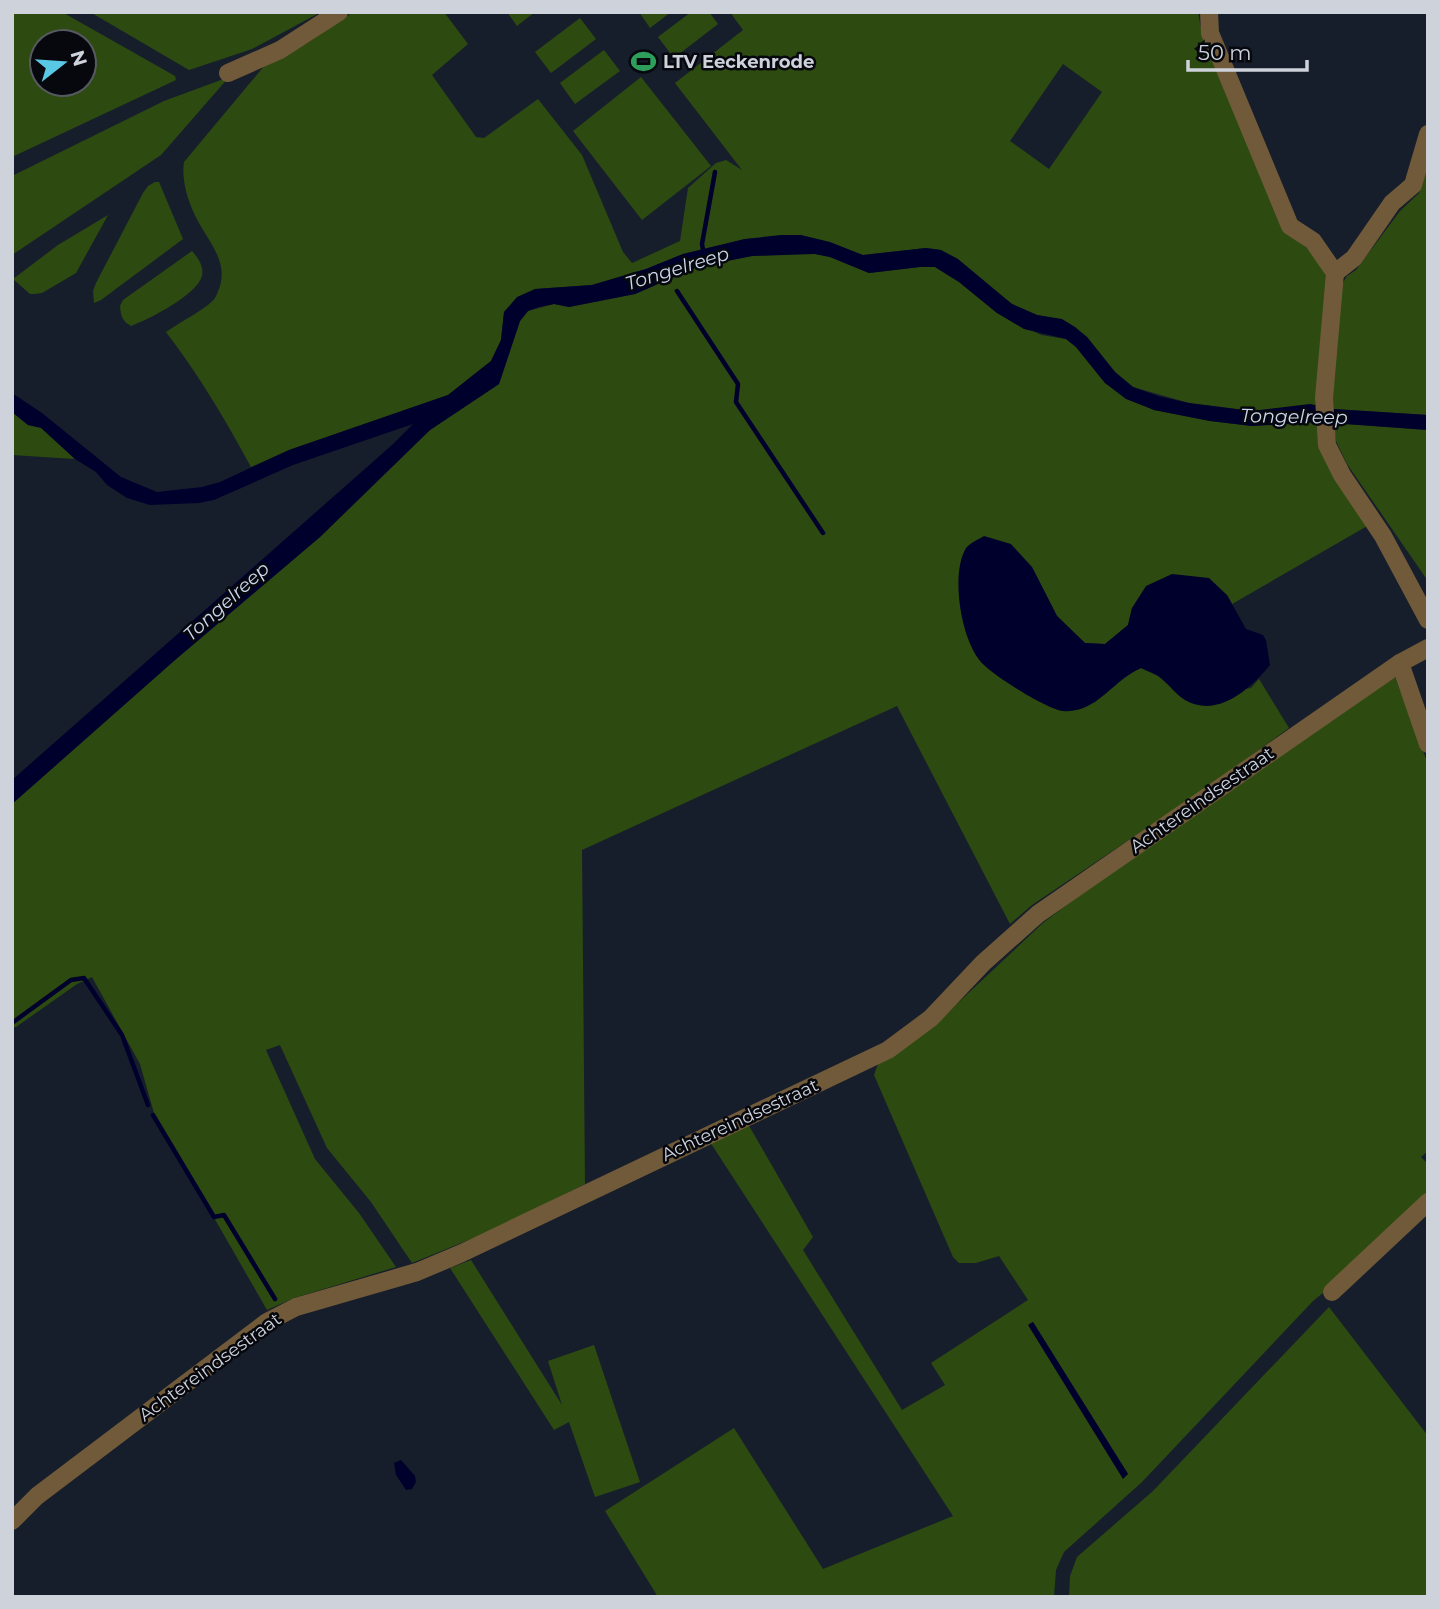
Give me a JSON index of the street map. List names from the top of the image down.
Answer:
{
  "streets": {
    "street": ["Achtereindsestraat"]
  },
  "water": ["Tongelreep"],
  "places": {
    "sports": ["LTV Eeckenrode"]
  },
  "scale_bar": "50 m",
  "north": "right"
}
